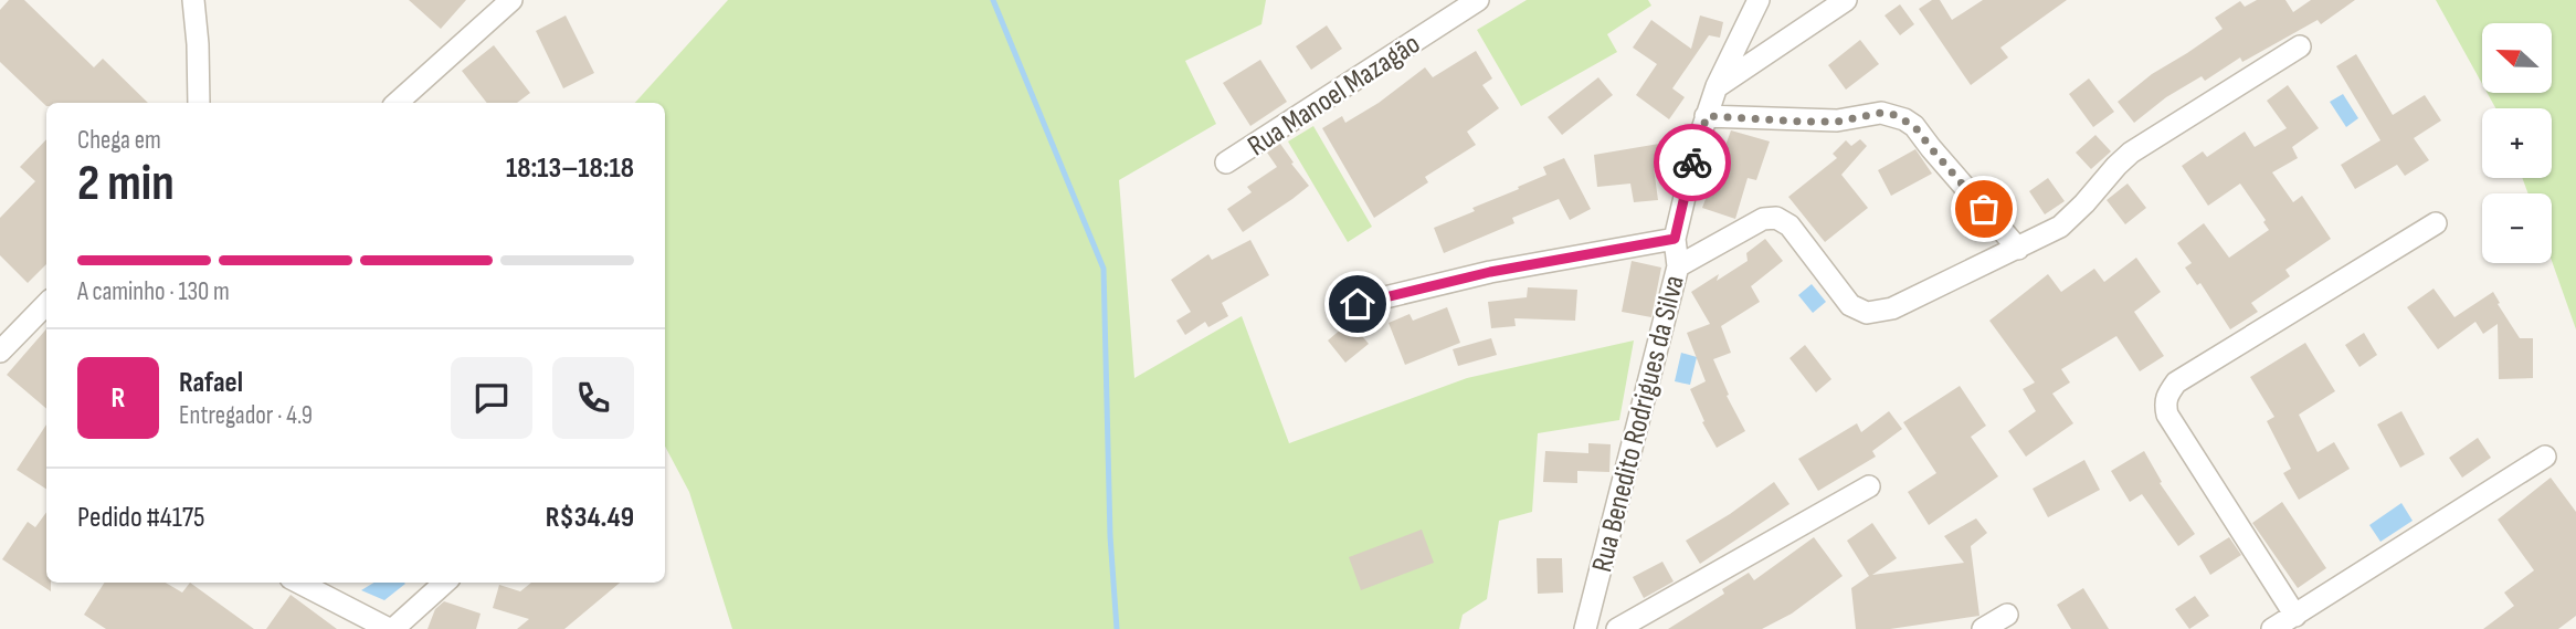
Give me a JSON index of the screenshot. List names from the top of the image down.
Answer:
{
  "streets": {
    "street": ["Rua Manoel Mazagão", "Rua Benedito Rodrigues da Silva"]
  },
  "north": "left",
  "page": {
    "map_buttons": ["+", "−"],
    "heading": ["2 min", "Chega em", "18:13–18:18"],
    "panel": [
      "Rafael",
      "Entregador · 4.9",
      "Pedido #4175",
      "R$34.49"
    ],
    "bar": "A caminho · 130 m",
    "round": "R"
  }
}
